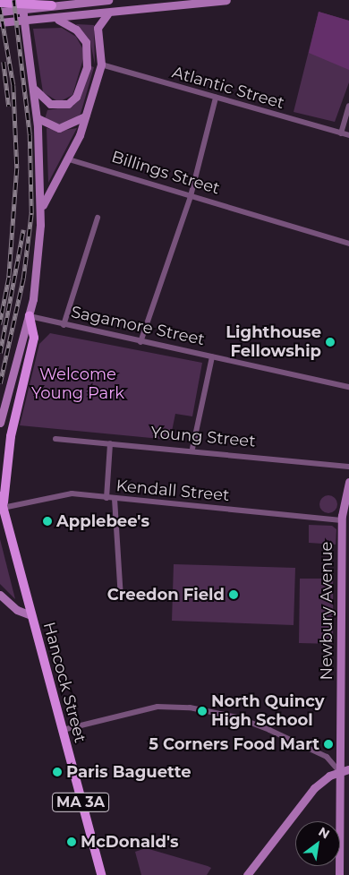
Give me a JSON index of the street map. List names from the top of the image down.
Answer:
{
  "streets": {
    "main road": ["Hancock Street", "MA 3A"],
    "street": [
      "Atlantic Street",
      "Billings Street",
      "Sagamore Street",
      "Young Street",
      "Kendall Street",
      "Newbury Avenue"
    ]
  },
  "crossings": [
    ["Kendall Street", "Newbury Avenue"],
    ["Kendall Street", "Hancock Street"]
  ],
  "parks": ["Welcome Young Park"],
  "places": [
    "Lighthouse Fellowship",
    "Applebee's",
    "Creedon Field",
    "North Quincy High School",
    "5 Corners Food Mart",
    "Paris Baguette",
    "McDonald's"
  ],
  "north": "top right"
}
